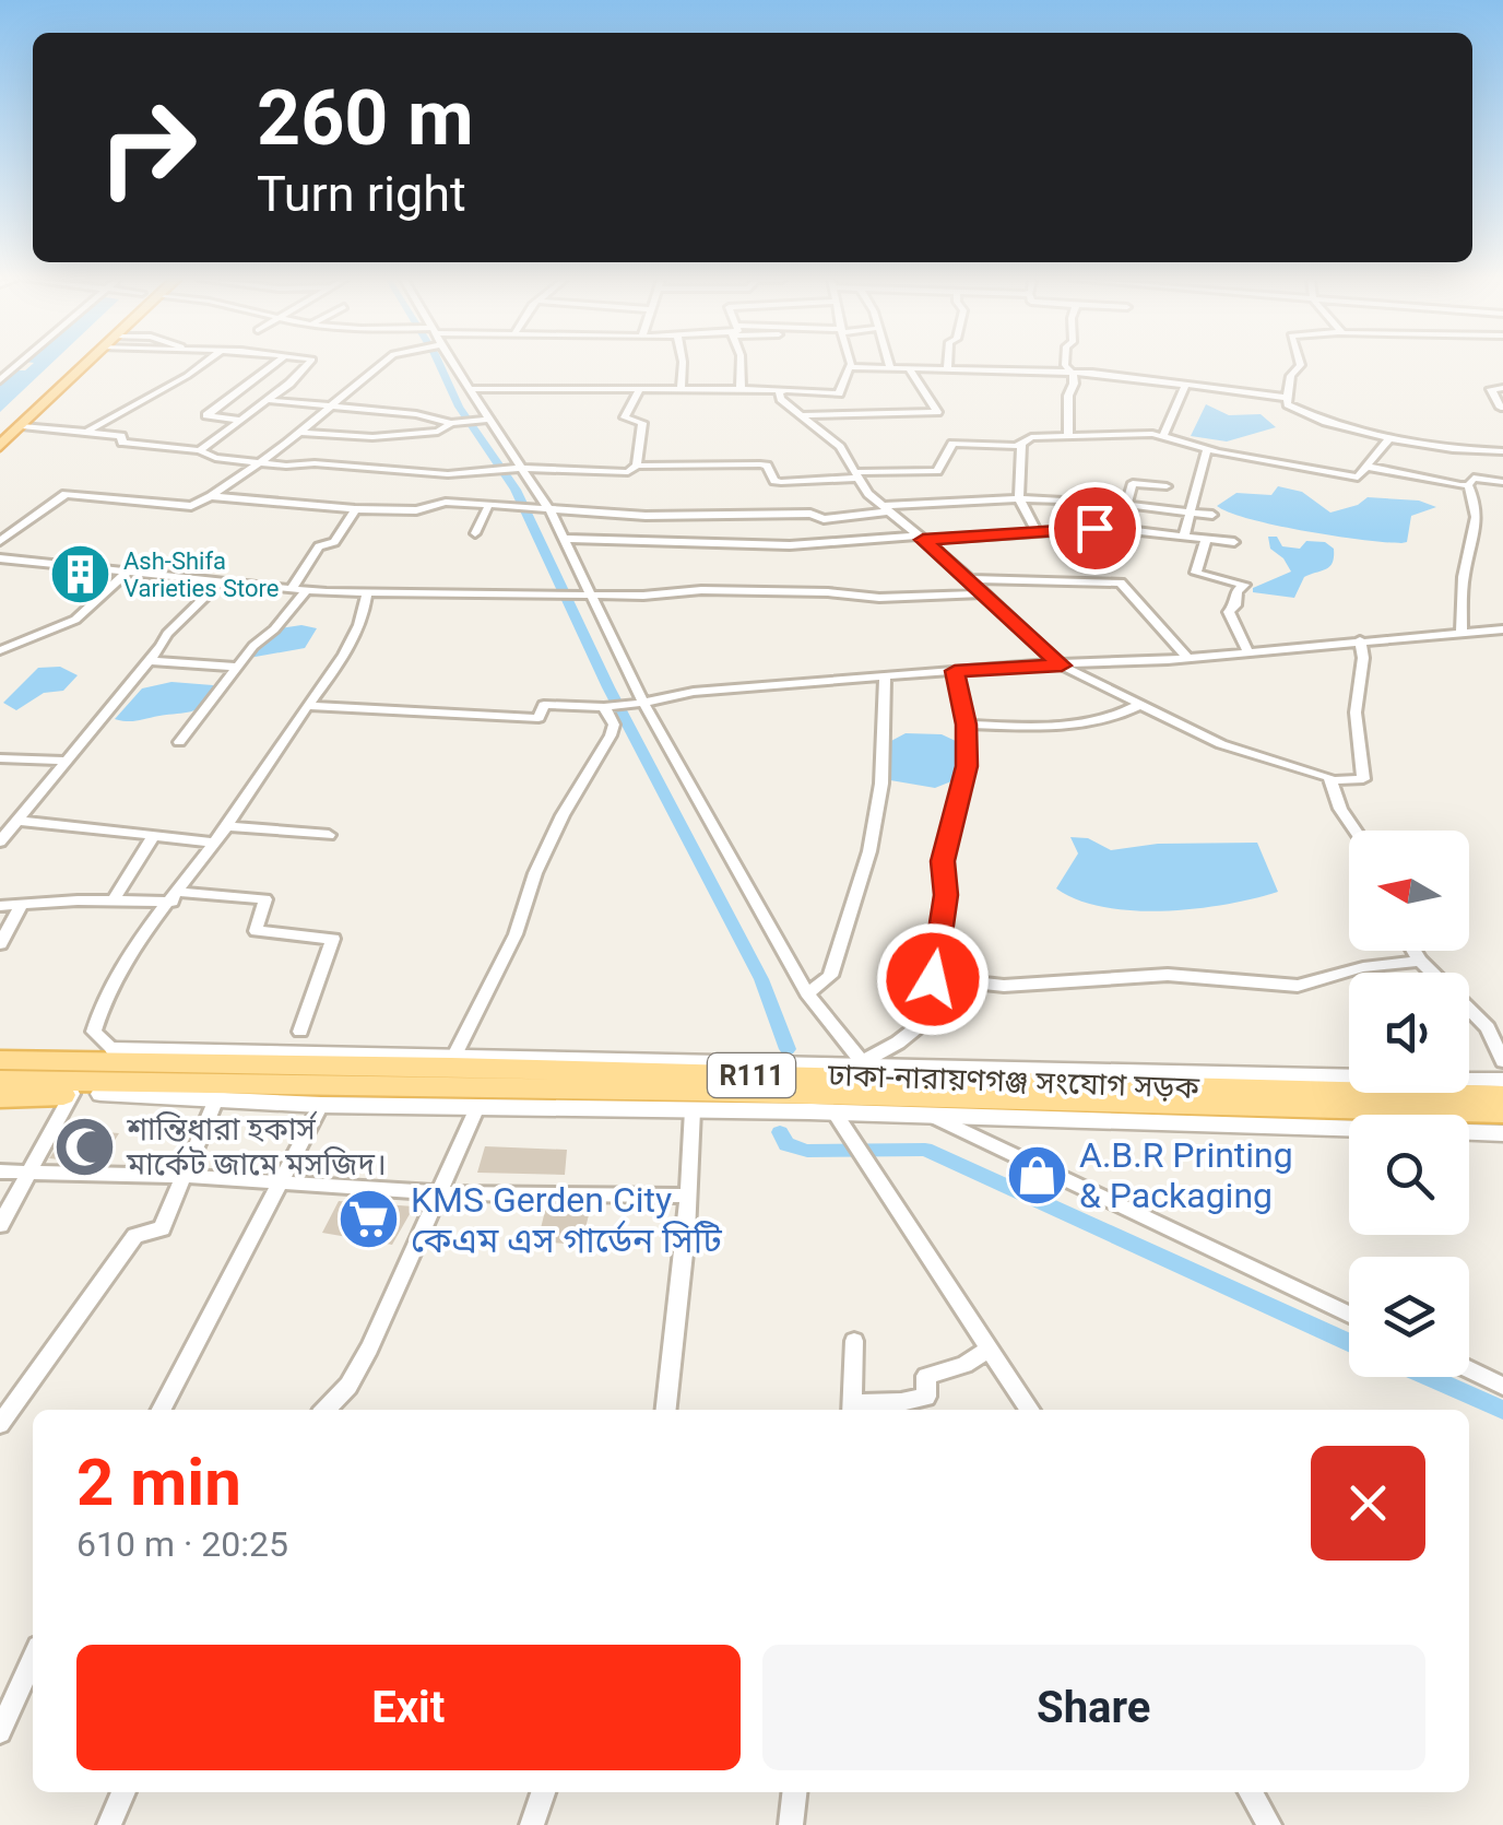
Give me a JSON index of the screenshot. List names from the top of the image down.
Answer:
{
  "streets": {
    "main road": ["R111", "ঢাকা-নারায়ণগঞ্জ সংযোগ সড়ক"]
  },
  "crossings": [
    ["R111", "ঢাকা-নারায়ণগঞ্জ সংযোগ সড়ক"]
  ],
  "places": {
    "building": ["Ash-Shifa Varieties Store"],
    "mosque": ["শান্তিধারা হকার্স মার্কেট জামে মসজিদ।"],
    "shop": ["A.B.R Printing & Packaging"],
    "supermarket": ["KMS Gerden City কেএম এস গার্ডেন সিটি"]
  },
  "north": "left",
  "page": {
    "turn": ["260 m", "Turn right"],
    "heading": ["2 min", "610 m · 20:25"],
    "buttons": ["Exit", "Share"]
  }
}
